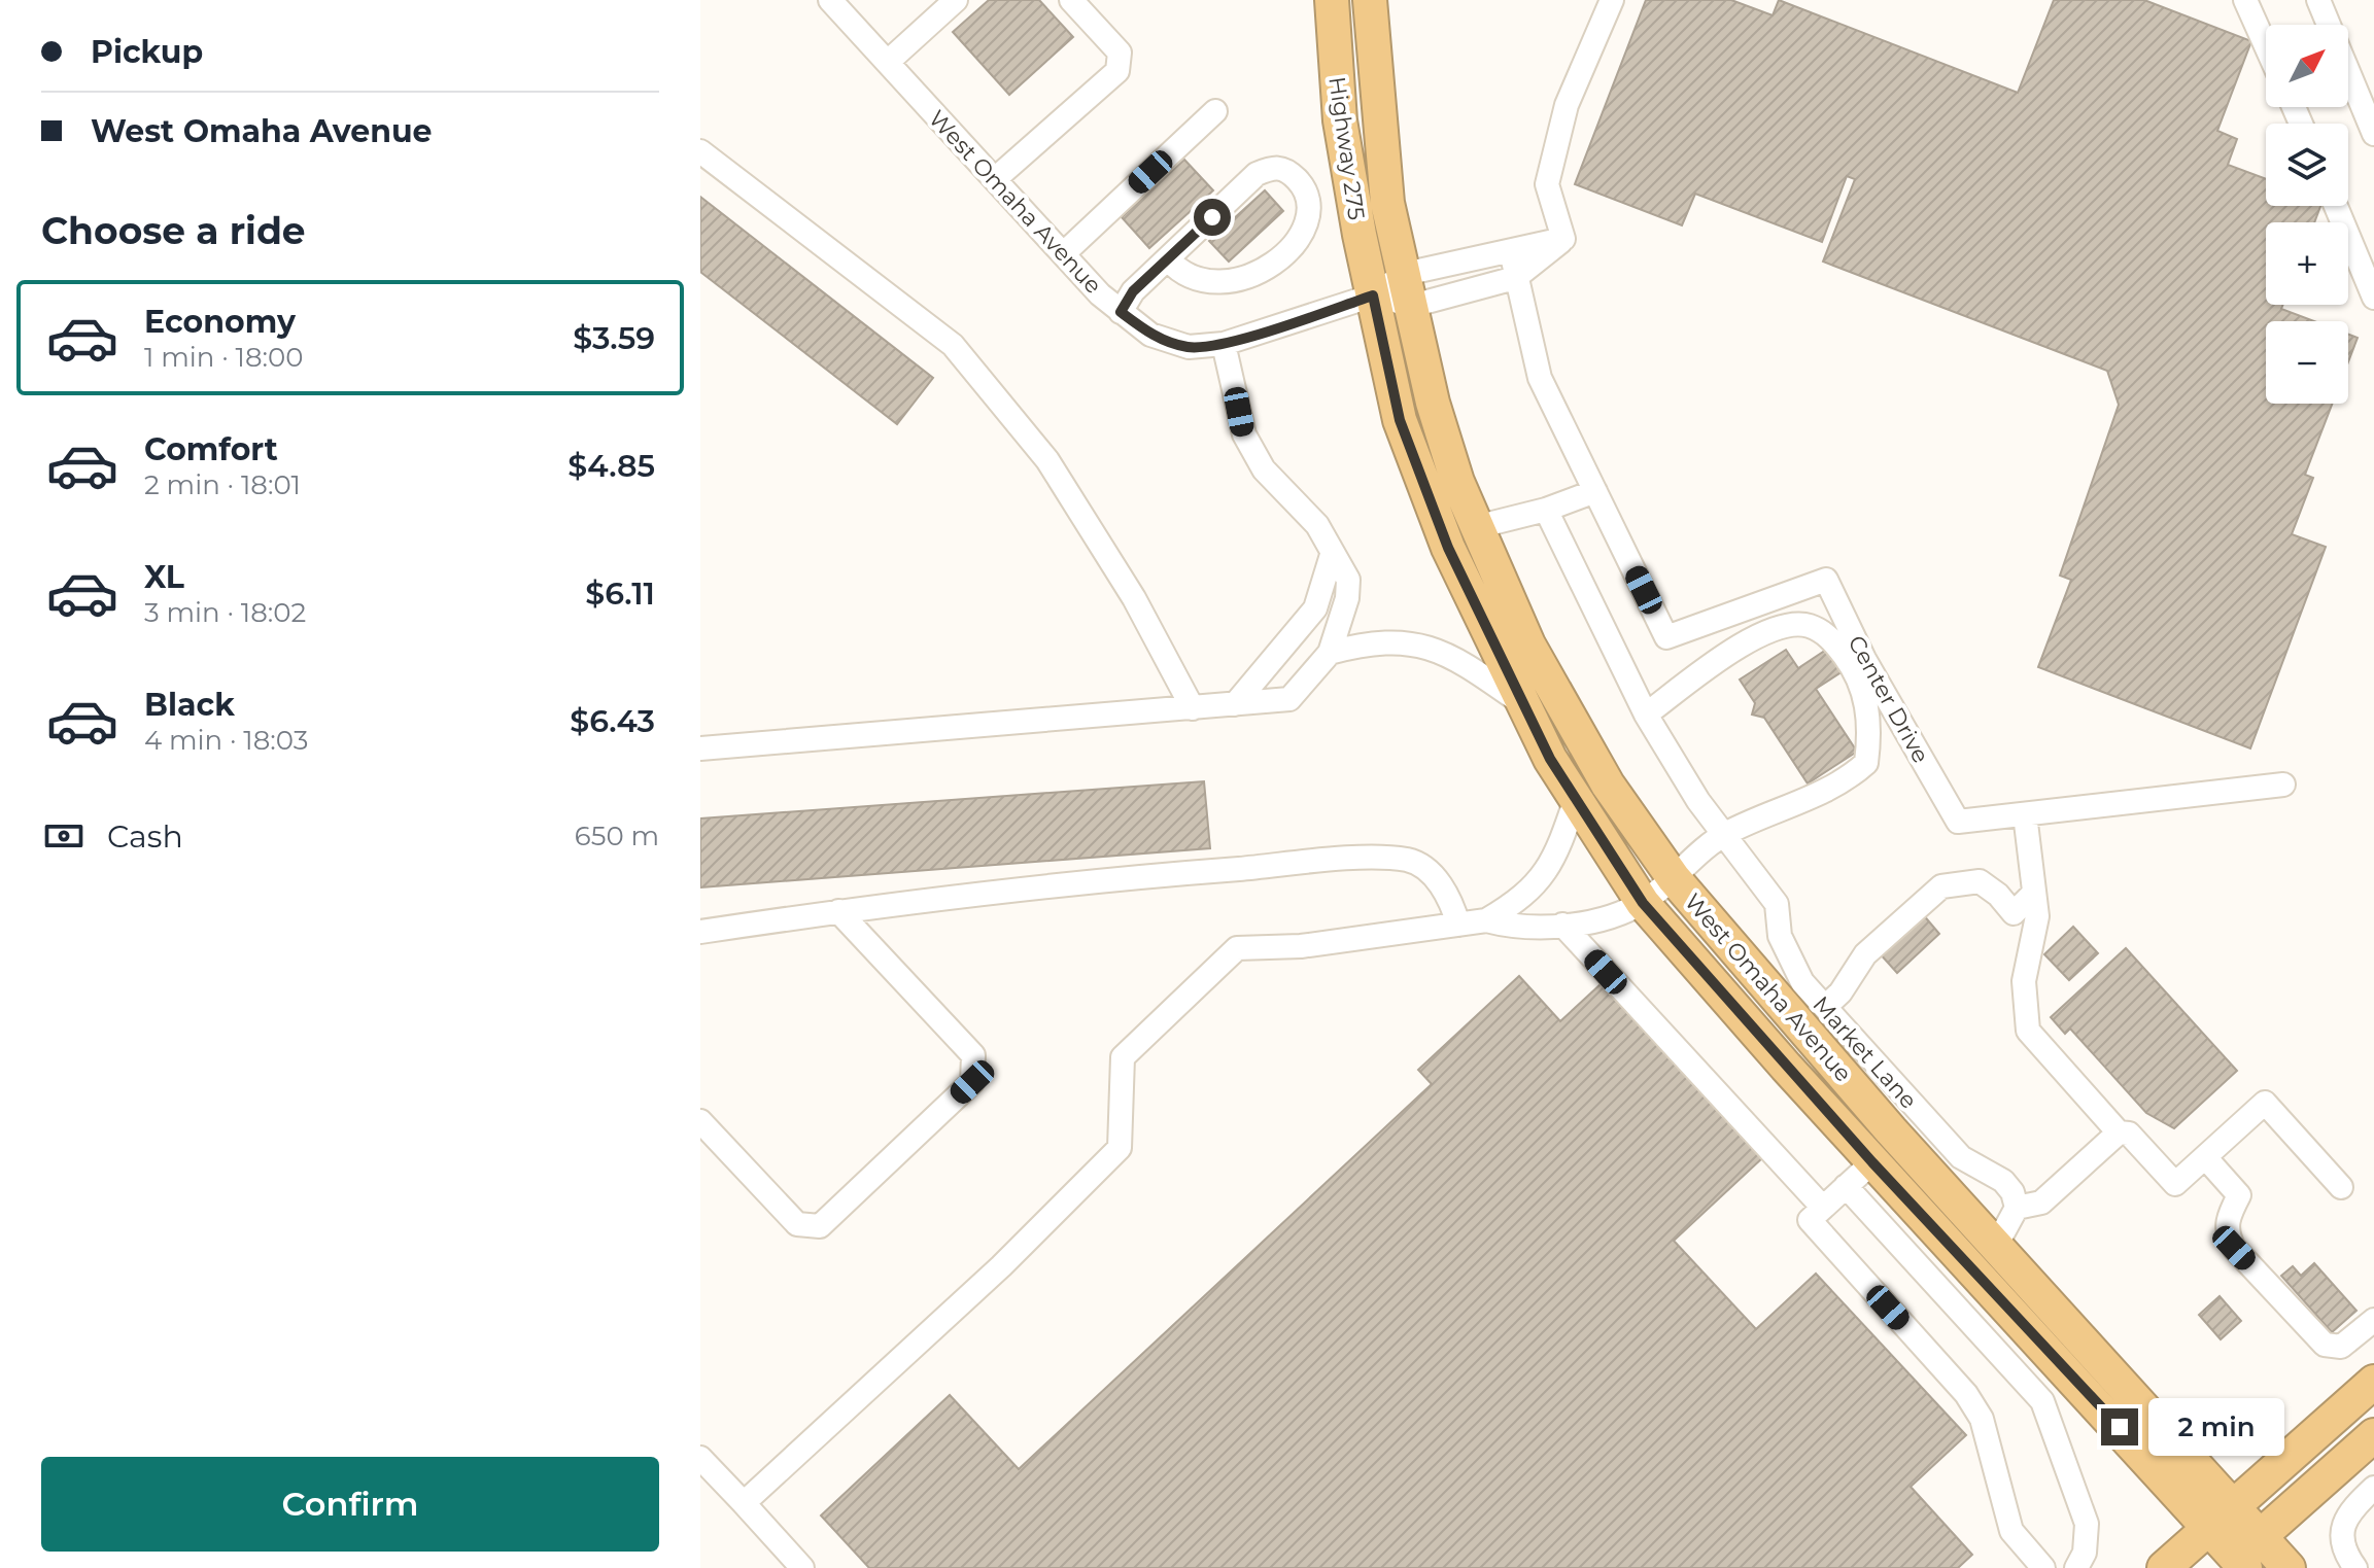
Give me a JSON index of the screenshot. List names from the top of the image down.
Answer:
{
  "streets": {
    "highway": ["Highway 275", "West Omaha Avenue"],
    "street": ["Center Drive", "Market Lane"]
  },
  "crossings": [
    ["Highway 275", "West Omaha Avenue"]
  ],
  "north": "top right",
  "page": {
    "banner": ["Pickup", "West Omaha Avenue"],
    "map_buttons": ["+", "−"],
    "heading": "Choose a ride",
    "list": [
      {
        "name": "Economy",
        "note": "1 min · 18:00",
        "value": "$3.59"
      },
      {
        "name": "Comfort",
        "note": "2 min · 18:01",
        "value": "$4.85"
      },
      {
        "name": "XL",
        "note": "3 min · 18:02",
        "value": "$6.11"
      },
      {
        "name": "Black",
        "note": "4 min · 18:03",
        "value": "$6.43"
      }
    ],
    "pay": ["Cash", "650 m"],
    "bubble": "2 min",
    "buttons": "Confirm"
  }
}
